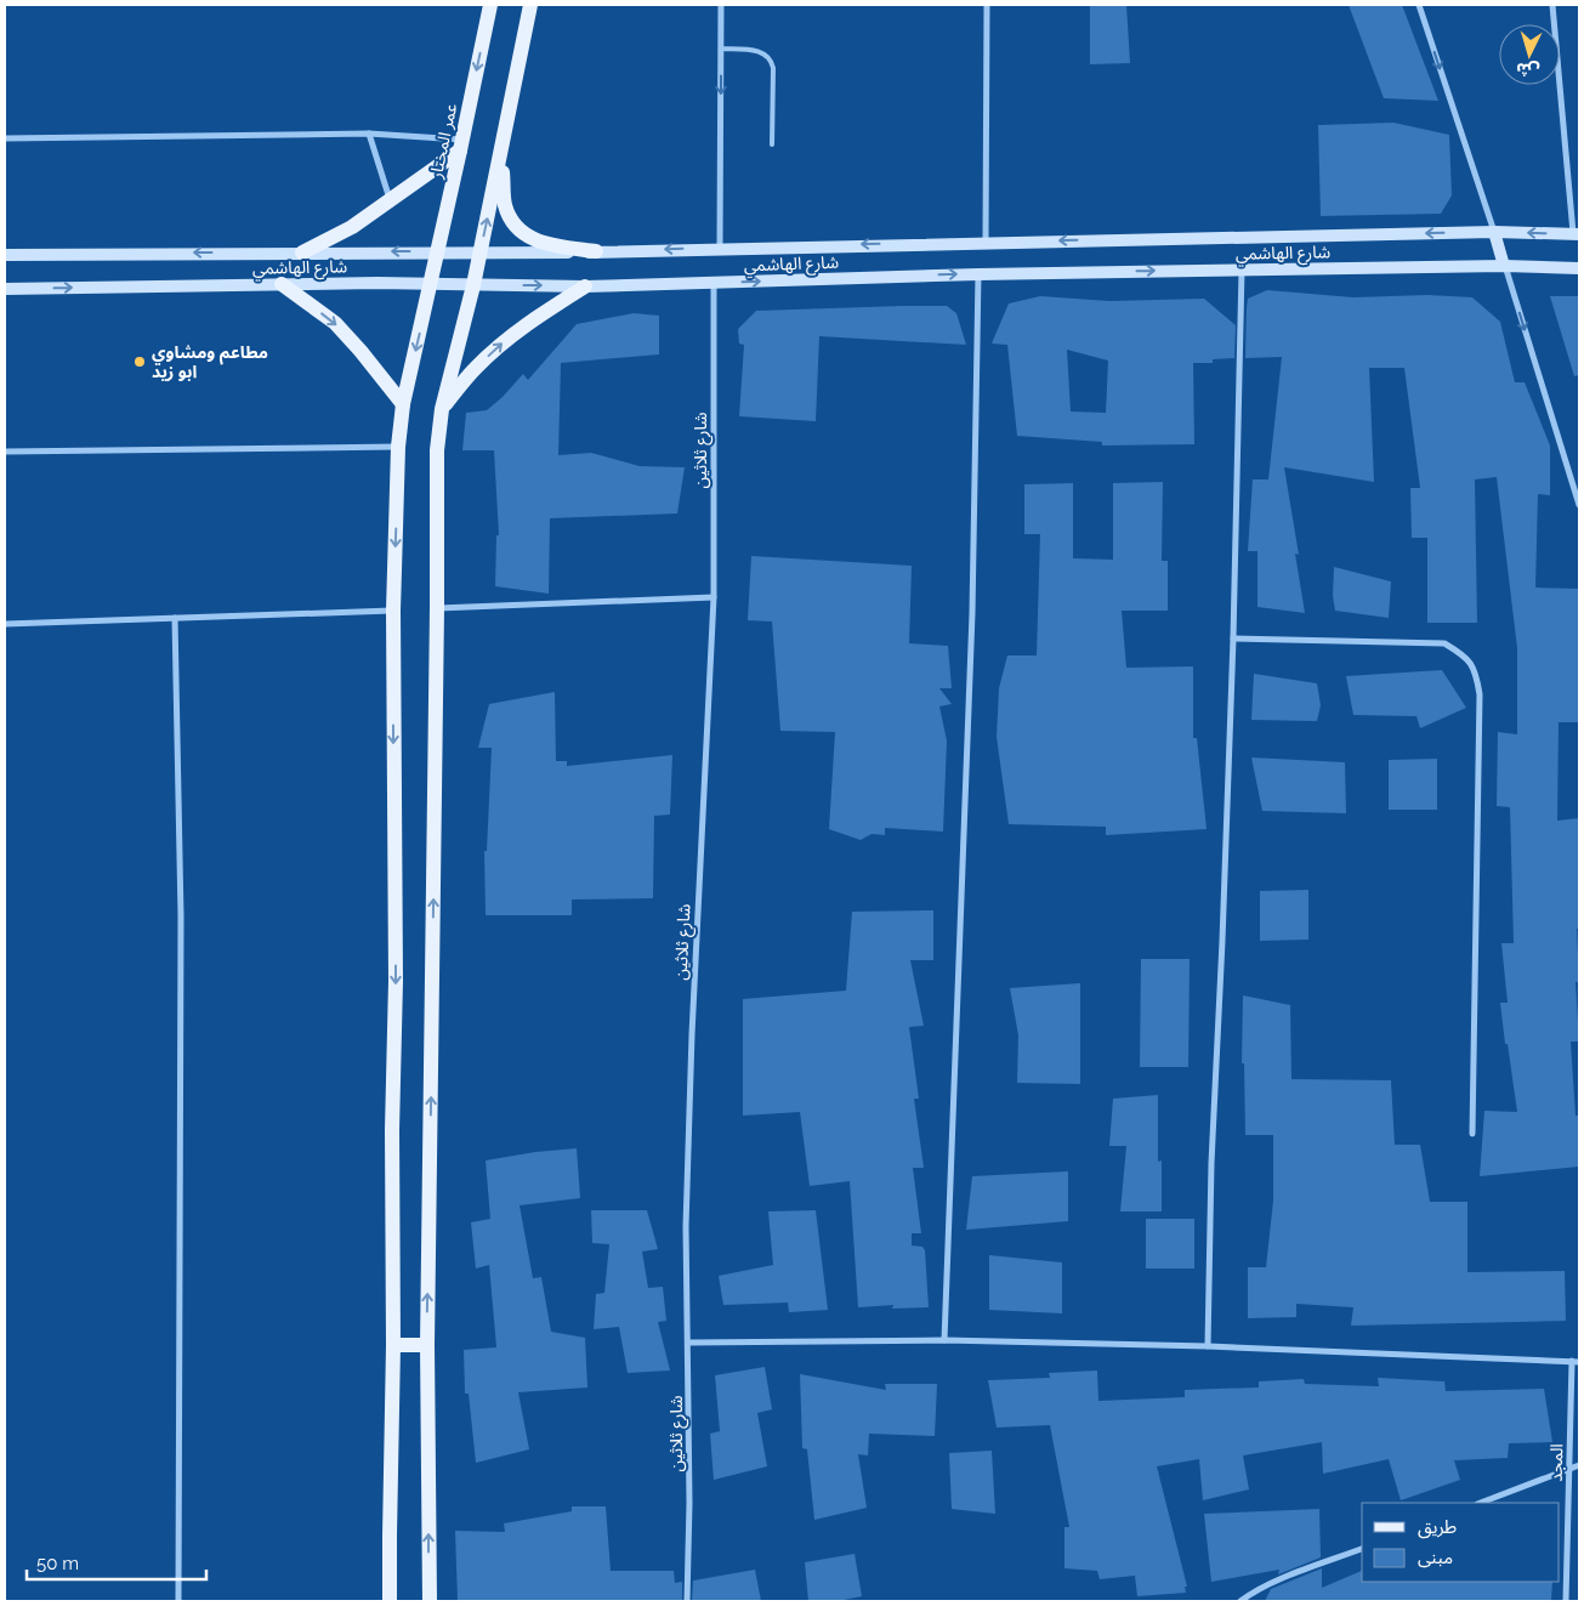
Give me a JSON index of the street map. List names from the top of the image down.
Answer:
{
  "streets": {
    "main road": ["عمر المختار", "شارع الهاشمي"],
    "street": ["شارع ثلاثين", "المجد"]
  },
  "crossings": [
    ["عمر المختار", "شارع الهاشمي"],
    ["شارع الهاشمي", "شارع ثلاثين"]
  ],
  "places": ["مطاعم ومشاوي ابو زيد"],
  "legend": ["طريق", "مبنى"],
  "scale_bar": "50 m",
  "north": "bottom"
}
